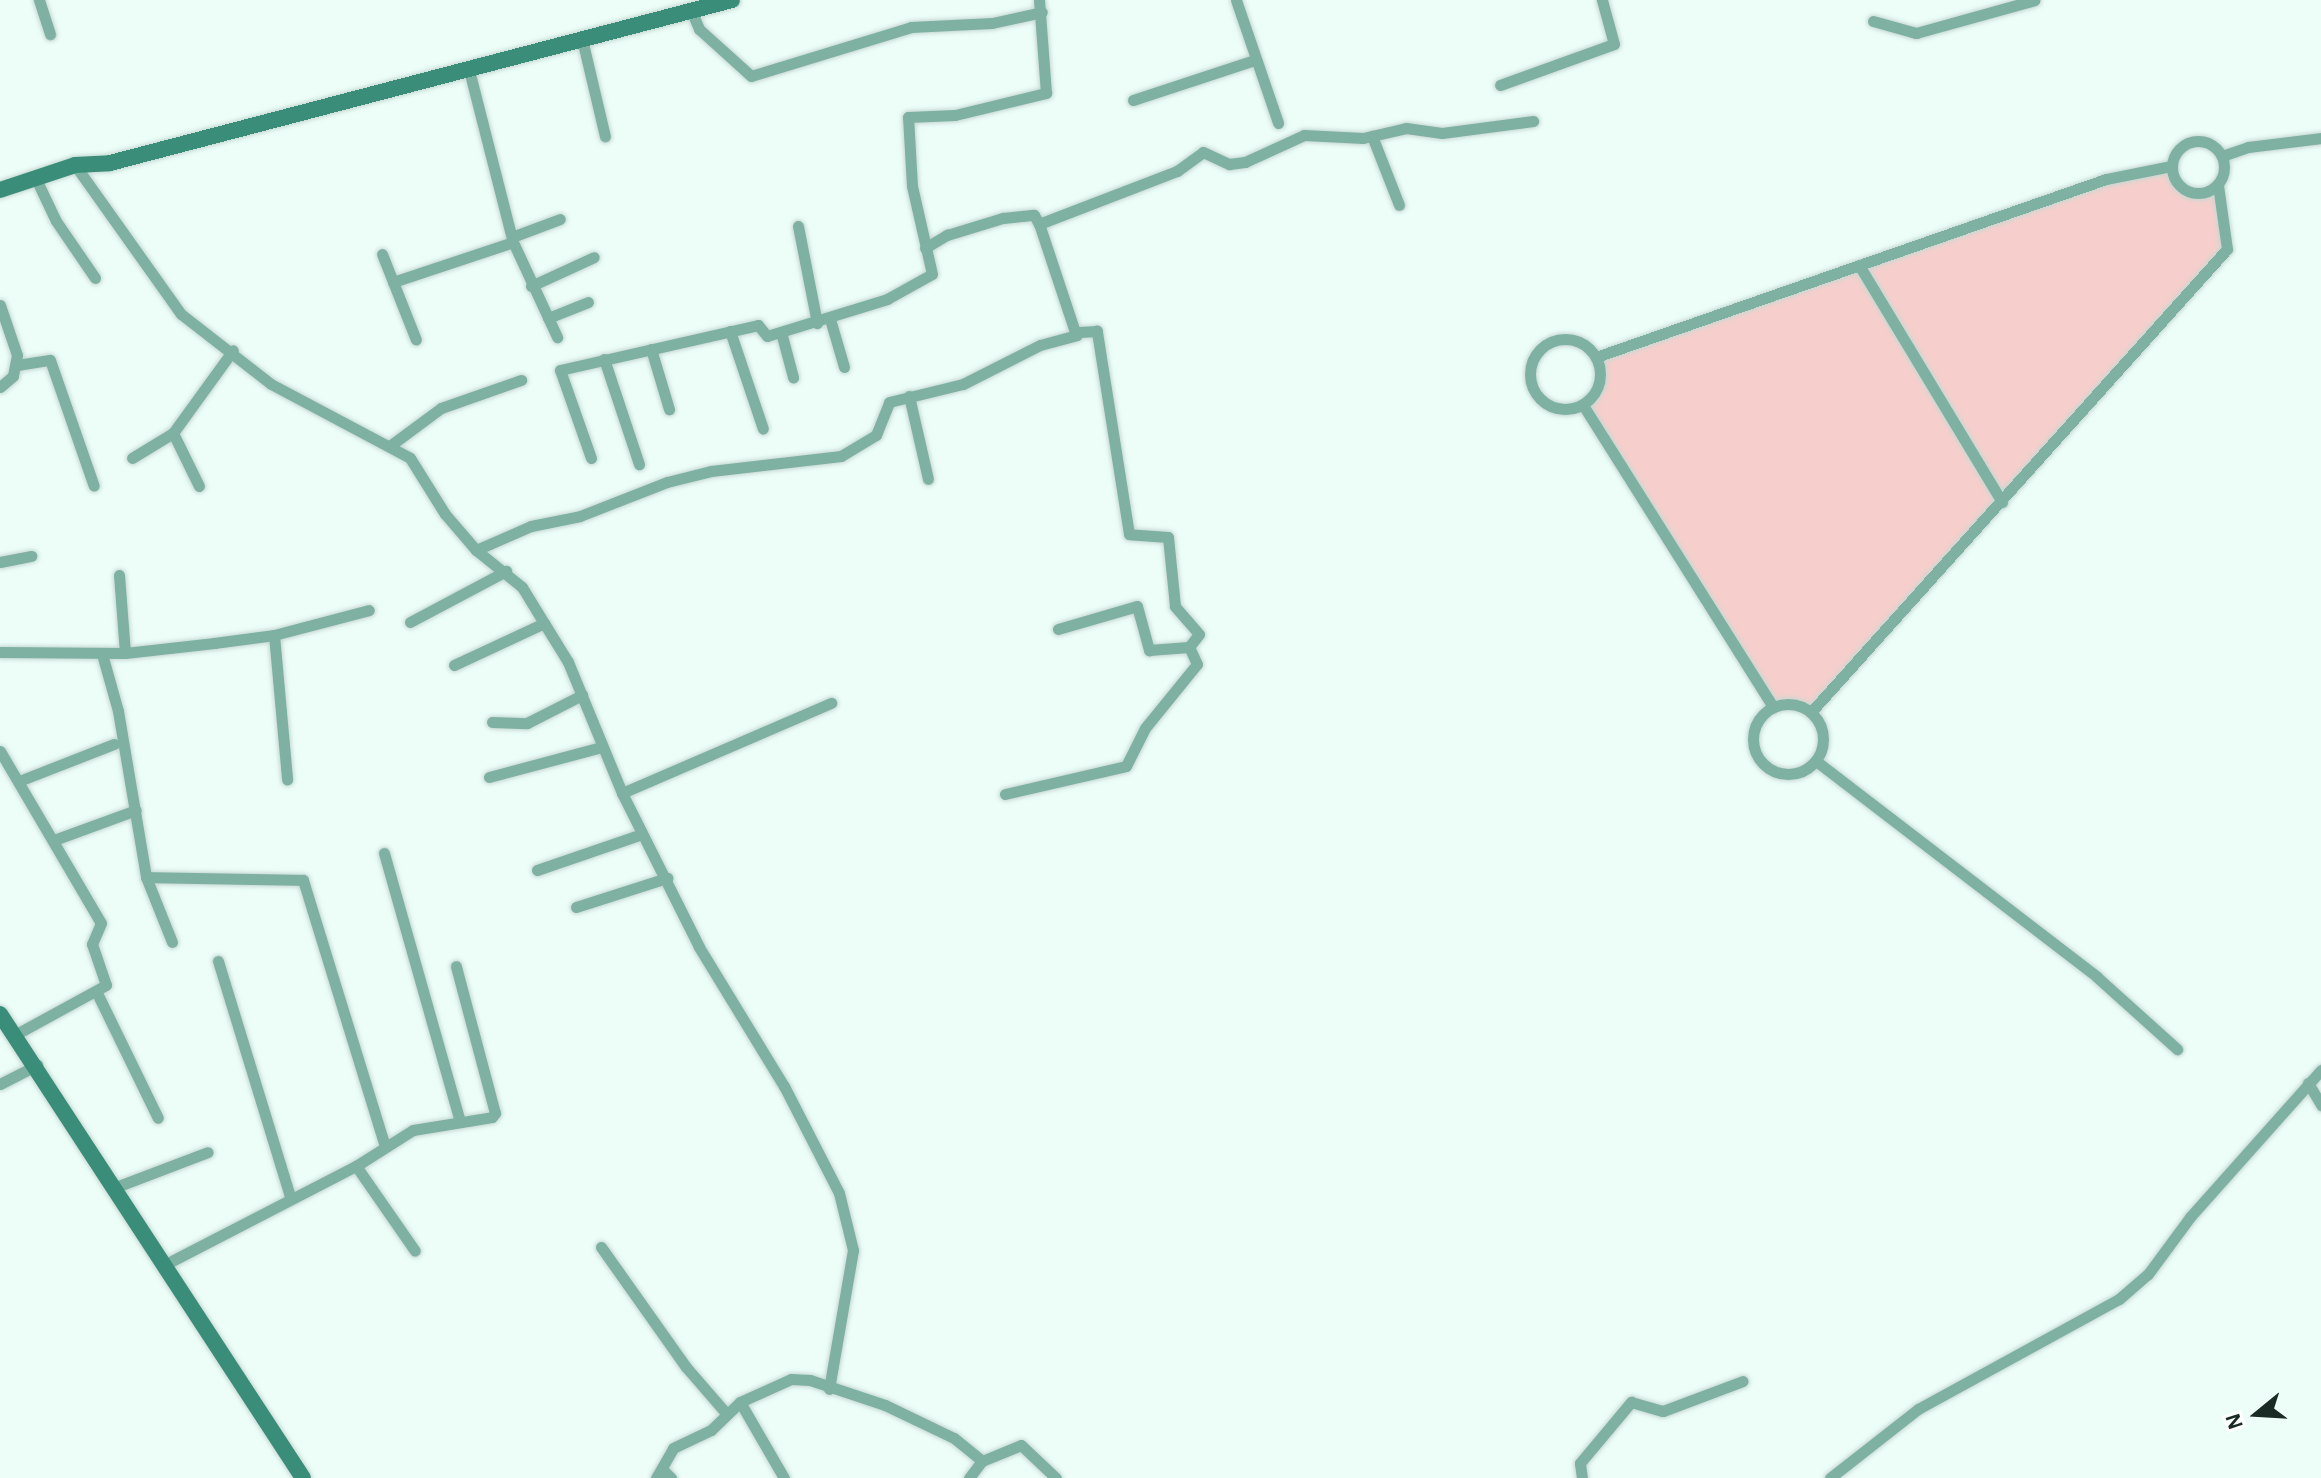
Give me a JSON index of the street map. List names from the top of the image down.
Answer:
{
  "north": "left"
}
